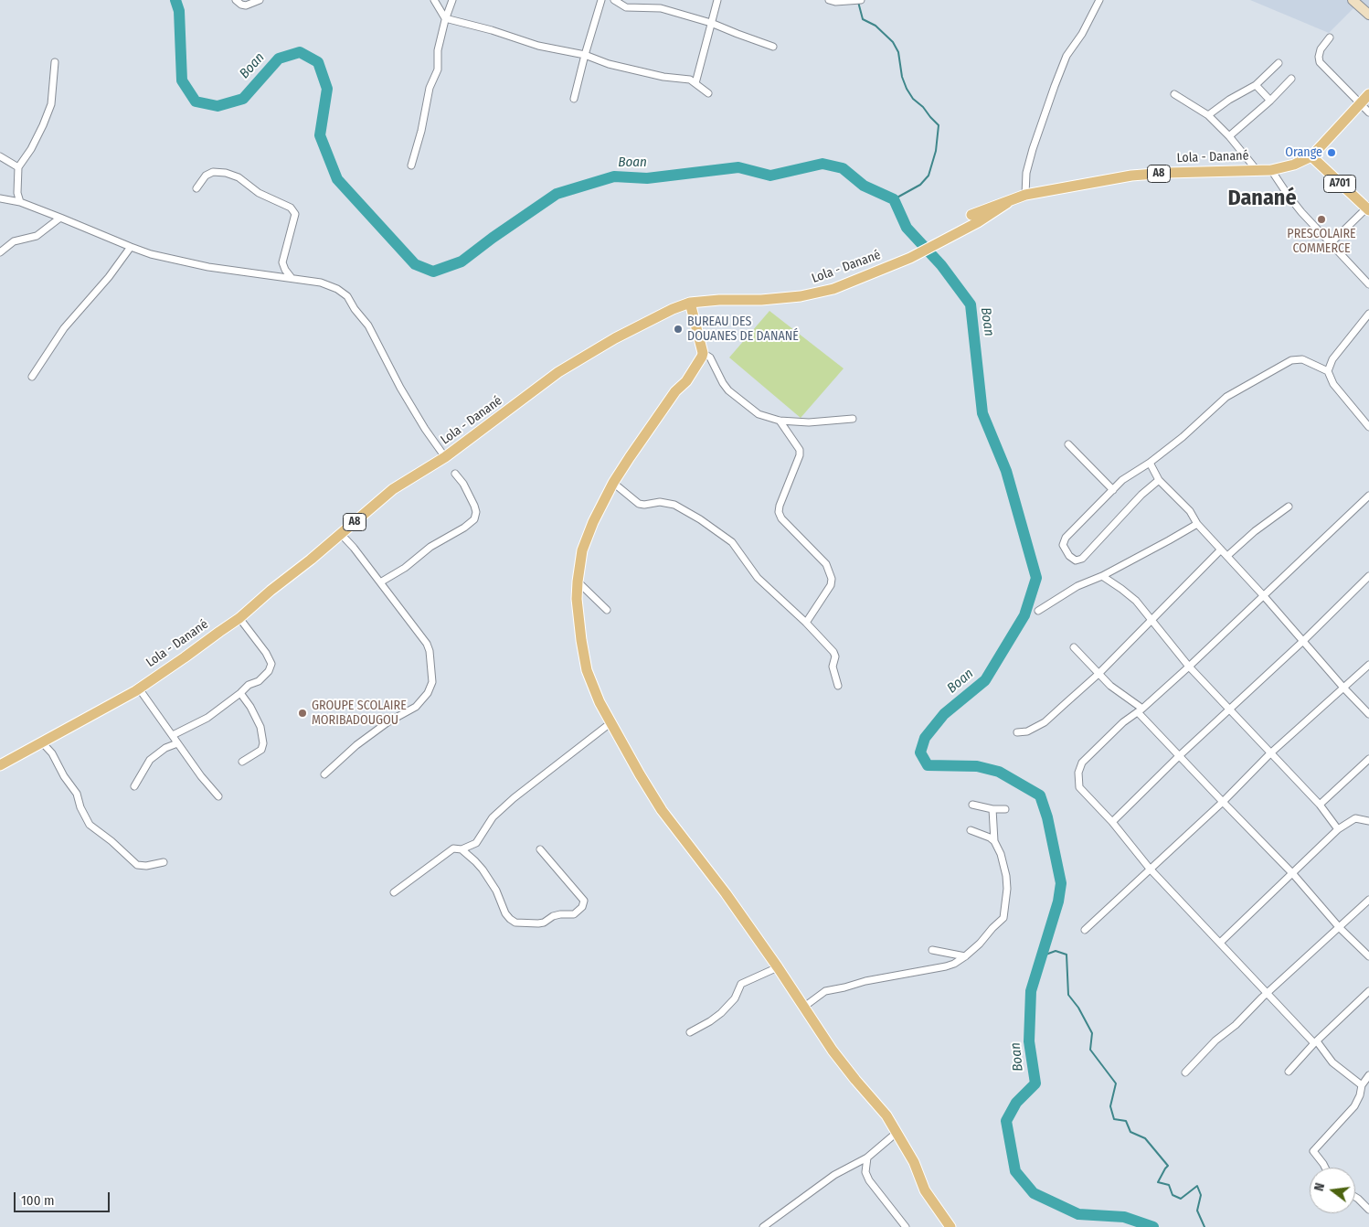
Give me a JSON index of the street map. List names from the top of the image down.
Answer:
{
  "streets": {
    "main road": ["Lola - Danané", "A8", "A701"]
  },
  "crossings": [
    ["Lola - Danané", "A8"],
    ["Lola - Danané", "A701"],
    ["A8", "A701"]
  ],
  "districts": ["Danané"],
  "water": ["Boan"],
  "places": [
    "Orange",
    "PRESCOLAIRE COMMERCE",
    "BUREAU DES DOUANES DE DANANÉ",
    "GROUPE SCOLAIRE MORIBADOUGOU"
  ],
  "scale_bar": "100 m",
  "north": "left"
}
